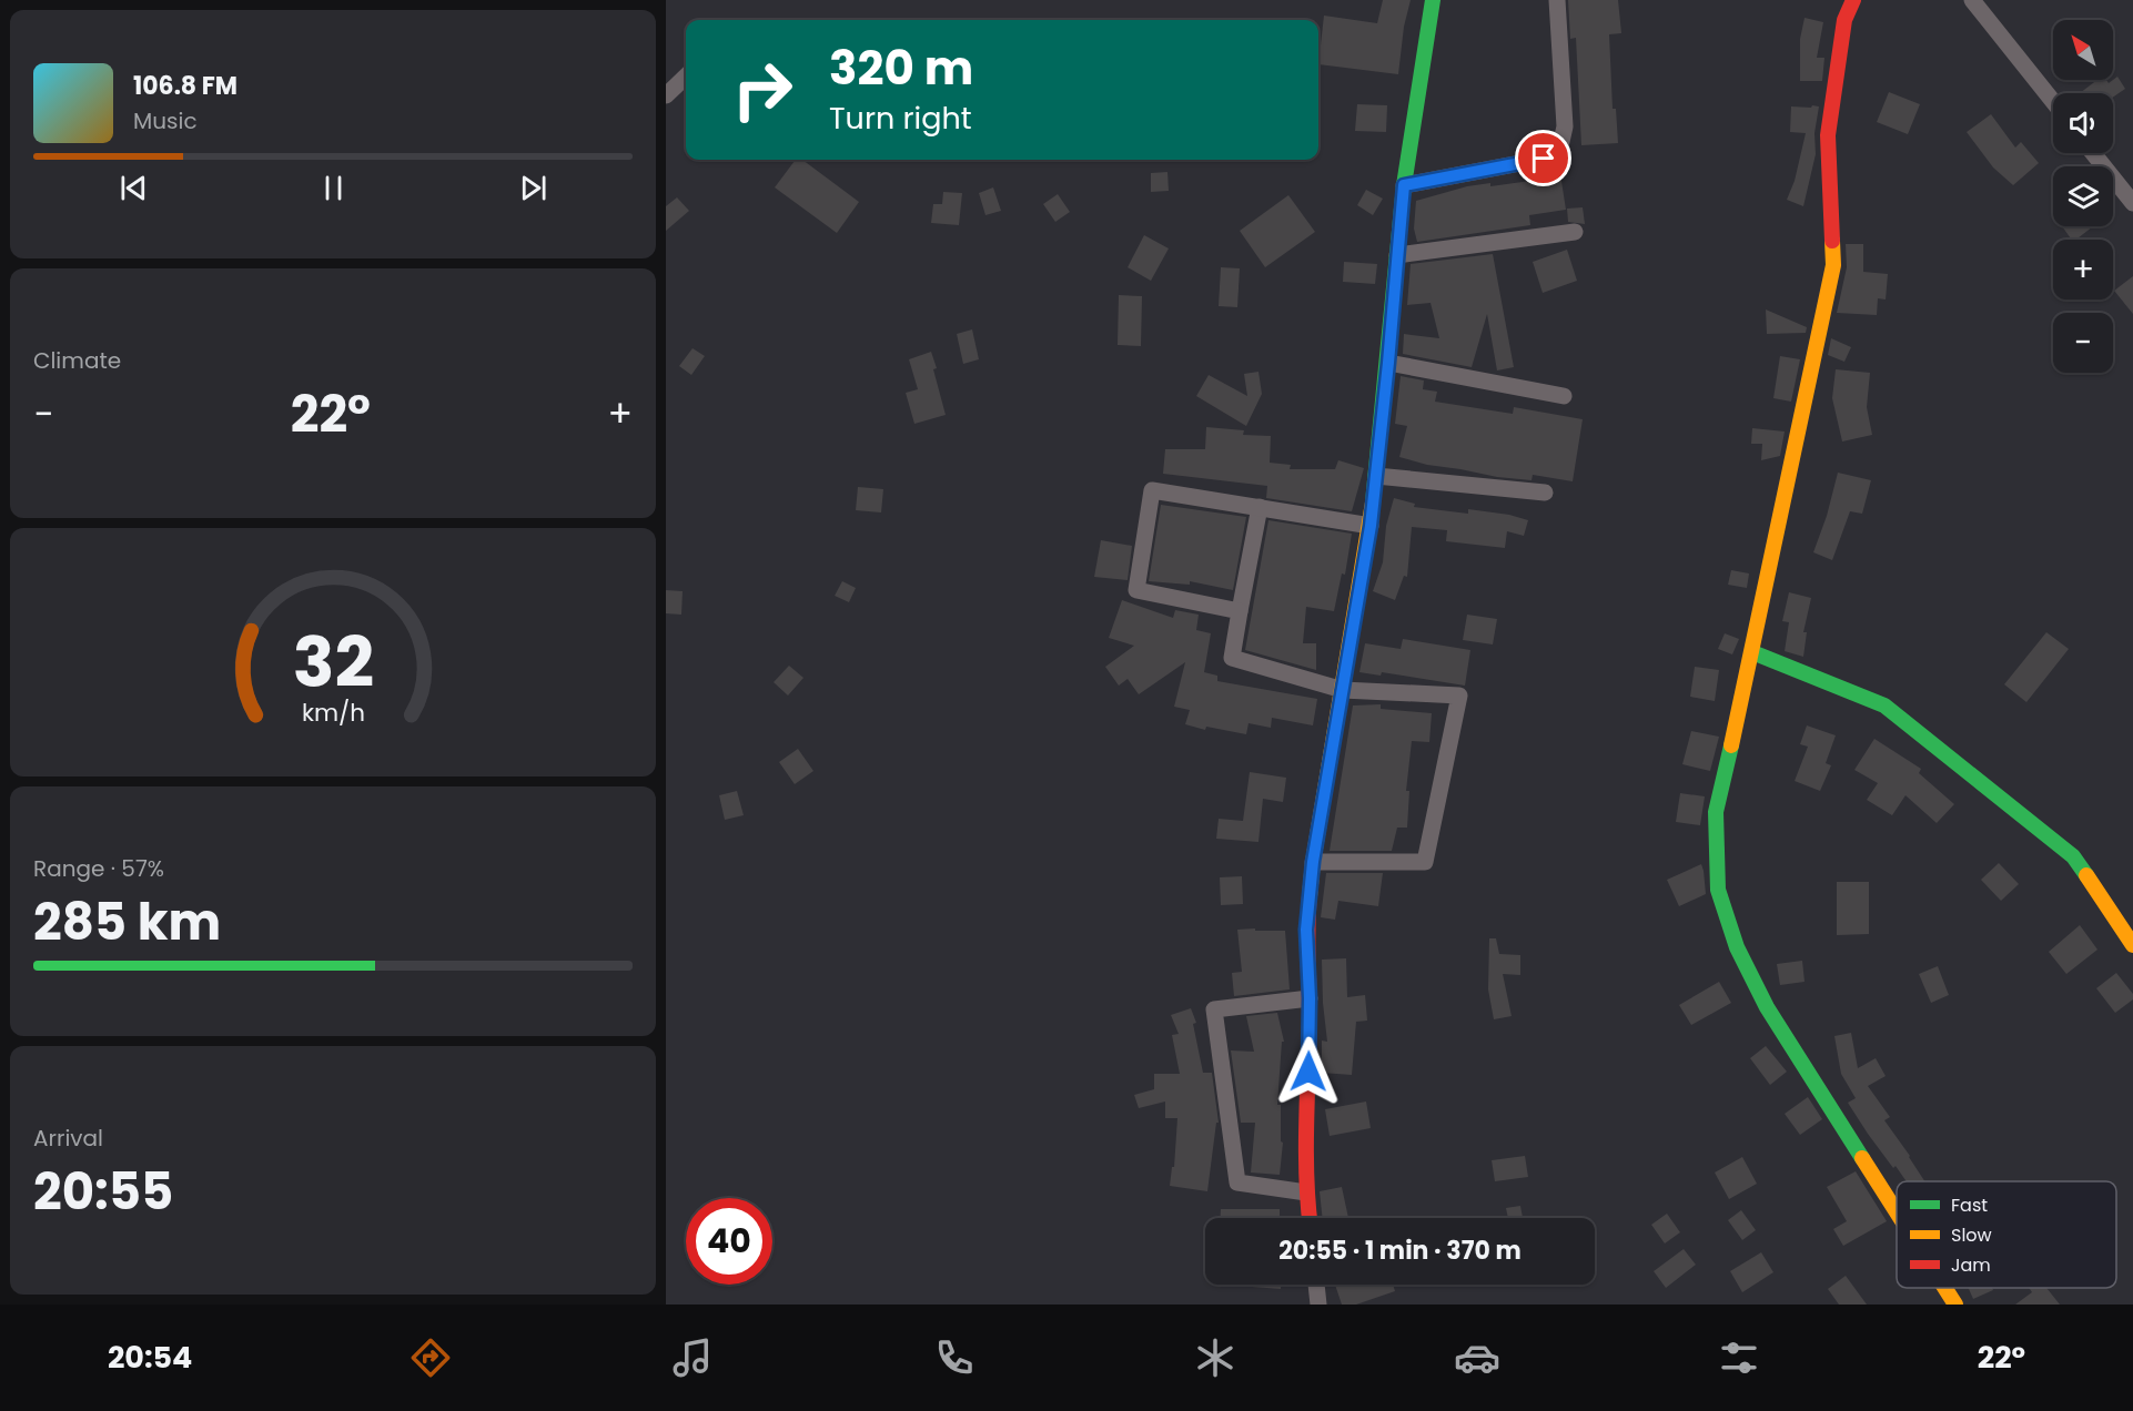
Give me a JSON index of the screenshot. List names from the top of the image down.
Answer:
{
  "legend": ["Fast", "Slow", "Jam"],
  "north": "top left",
  "page": {
    "map_buttons": ["+", "−"],
    "turn": ["320 m", "Turn right"],
    "song": ["106.8 FM", "Music"],
    "tile": [
      "Climate",
      ["Range · 57%", "285 km"],
      ["Arrival", "20:55"]
    ],
    "heat": ["−", "22°", "+"],
    "limit": "40",
    "trip": "20:55 · 1 min · 370 m",
    "tabs": ["20:54", "22°"],
    "gauge": ["32", "km/h"]
  }
}
